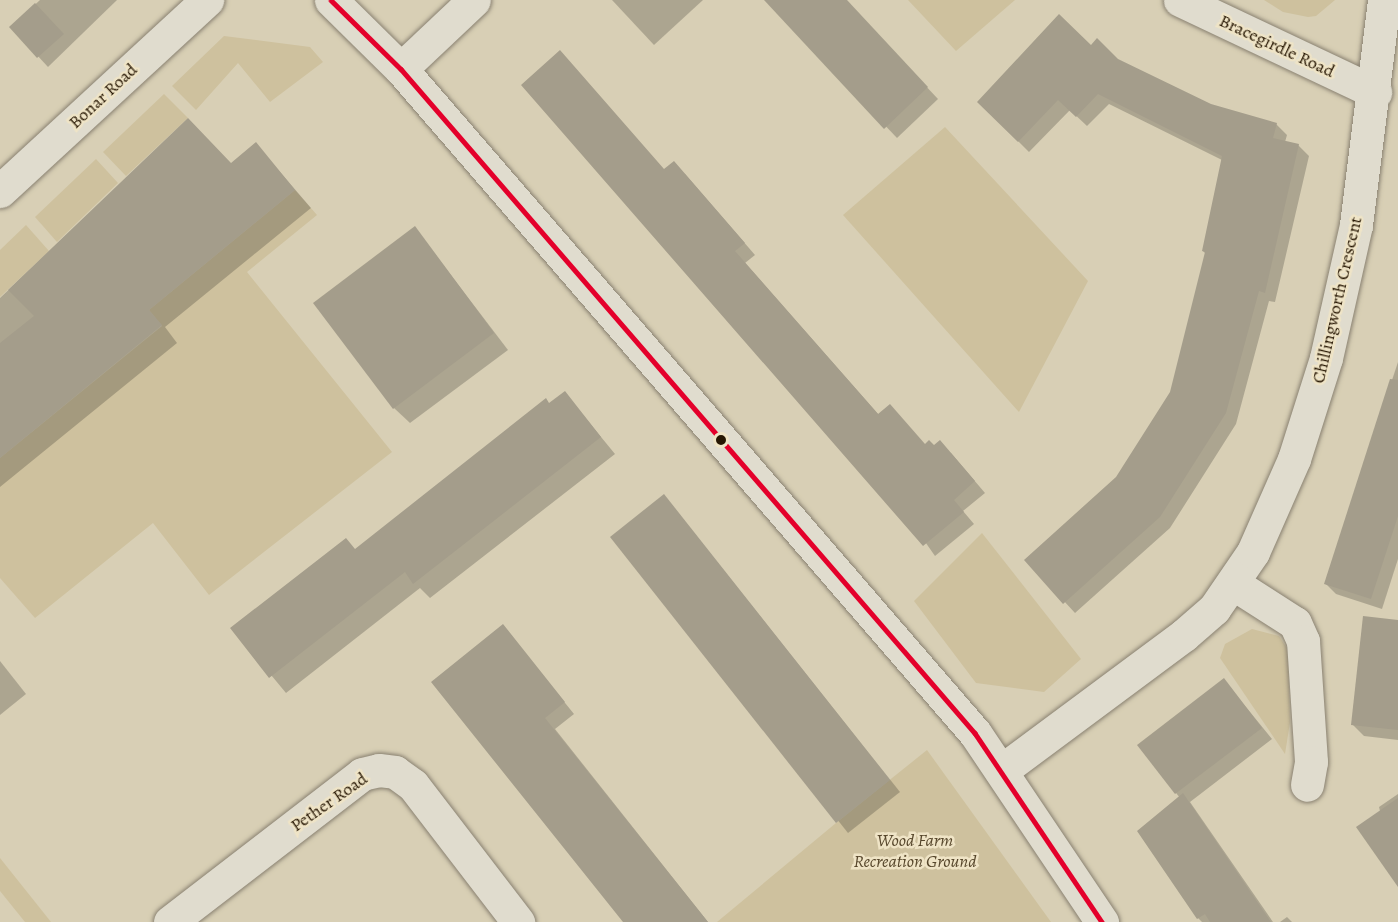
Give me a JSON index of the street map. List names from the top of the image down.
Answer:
{
  "streets": {
    "street": [
      "Bracegirdle Road",
      "Bonar Road",
      "Chillingworth Crescent",
      "Pether Road"
    ]
  },
  "crossings": [
    ["Bracegirdle Road", "Chillingworth Crescent"]
  ],
  "parks": ["Wood Farm Recreation Ground"]
}
